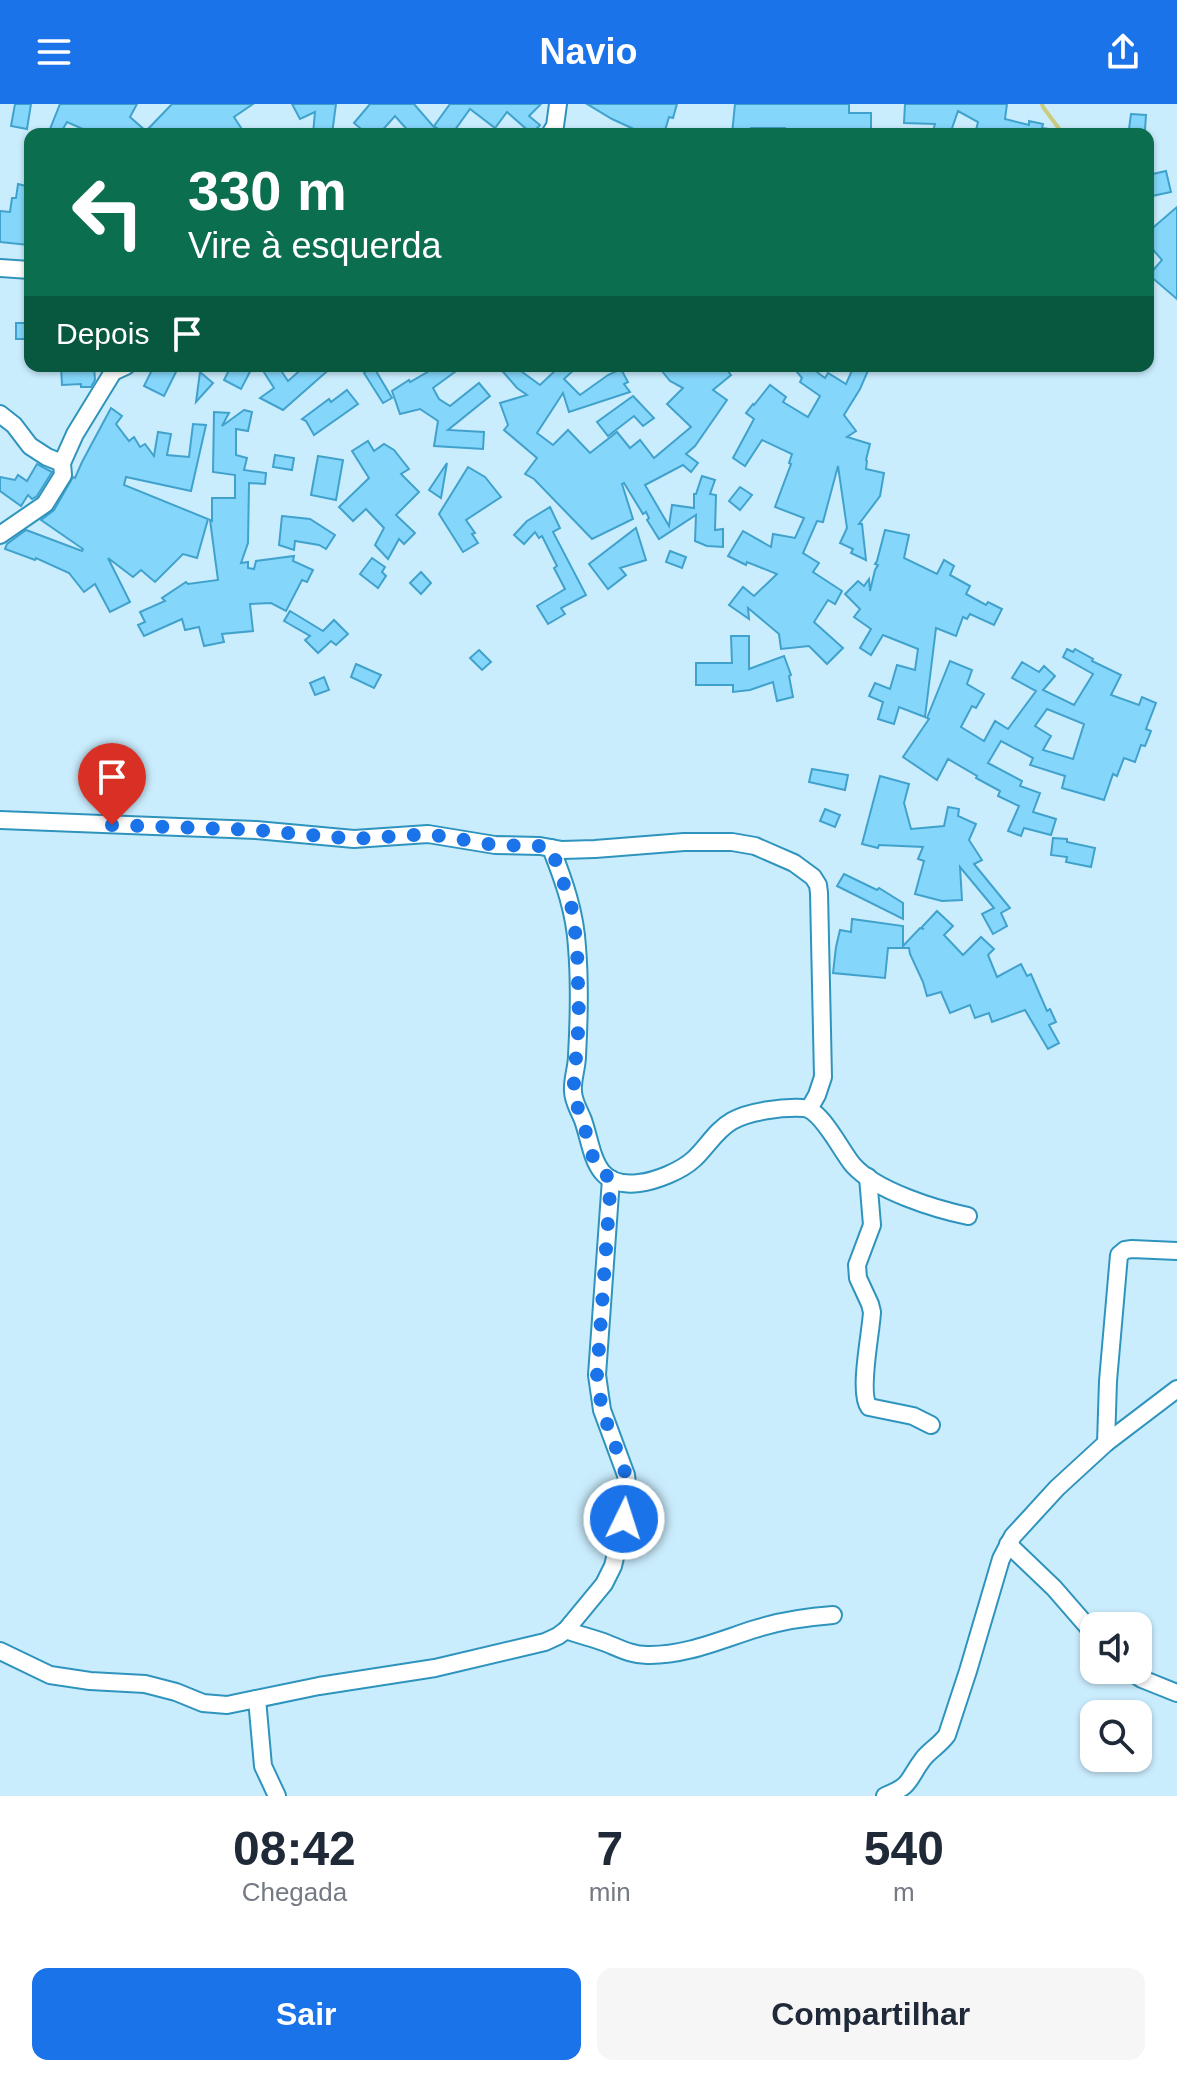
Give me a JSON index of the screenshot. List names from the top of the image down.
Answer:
{
  "page": {
    "header": "Navio",
    "turn": ["330 m", "Vire à esquerda"],
    "then": "Depois",
    "eta": [
      "08:42",
      "Chegada",
      "7",
      "min",
      "540",
      "m"
    ],
    "buttons": ["Sair", "Compartilhar"]
  }
}
